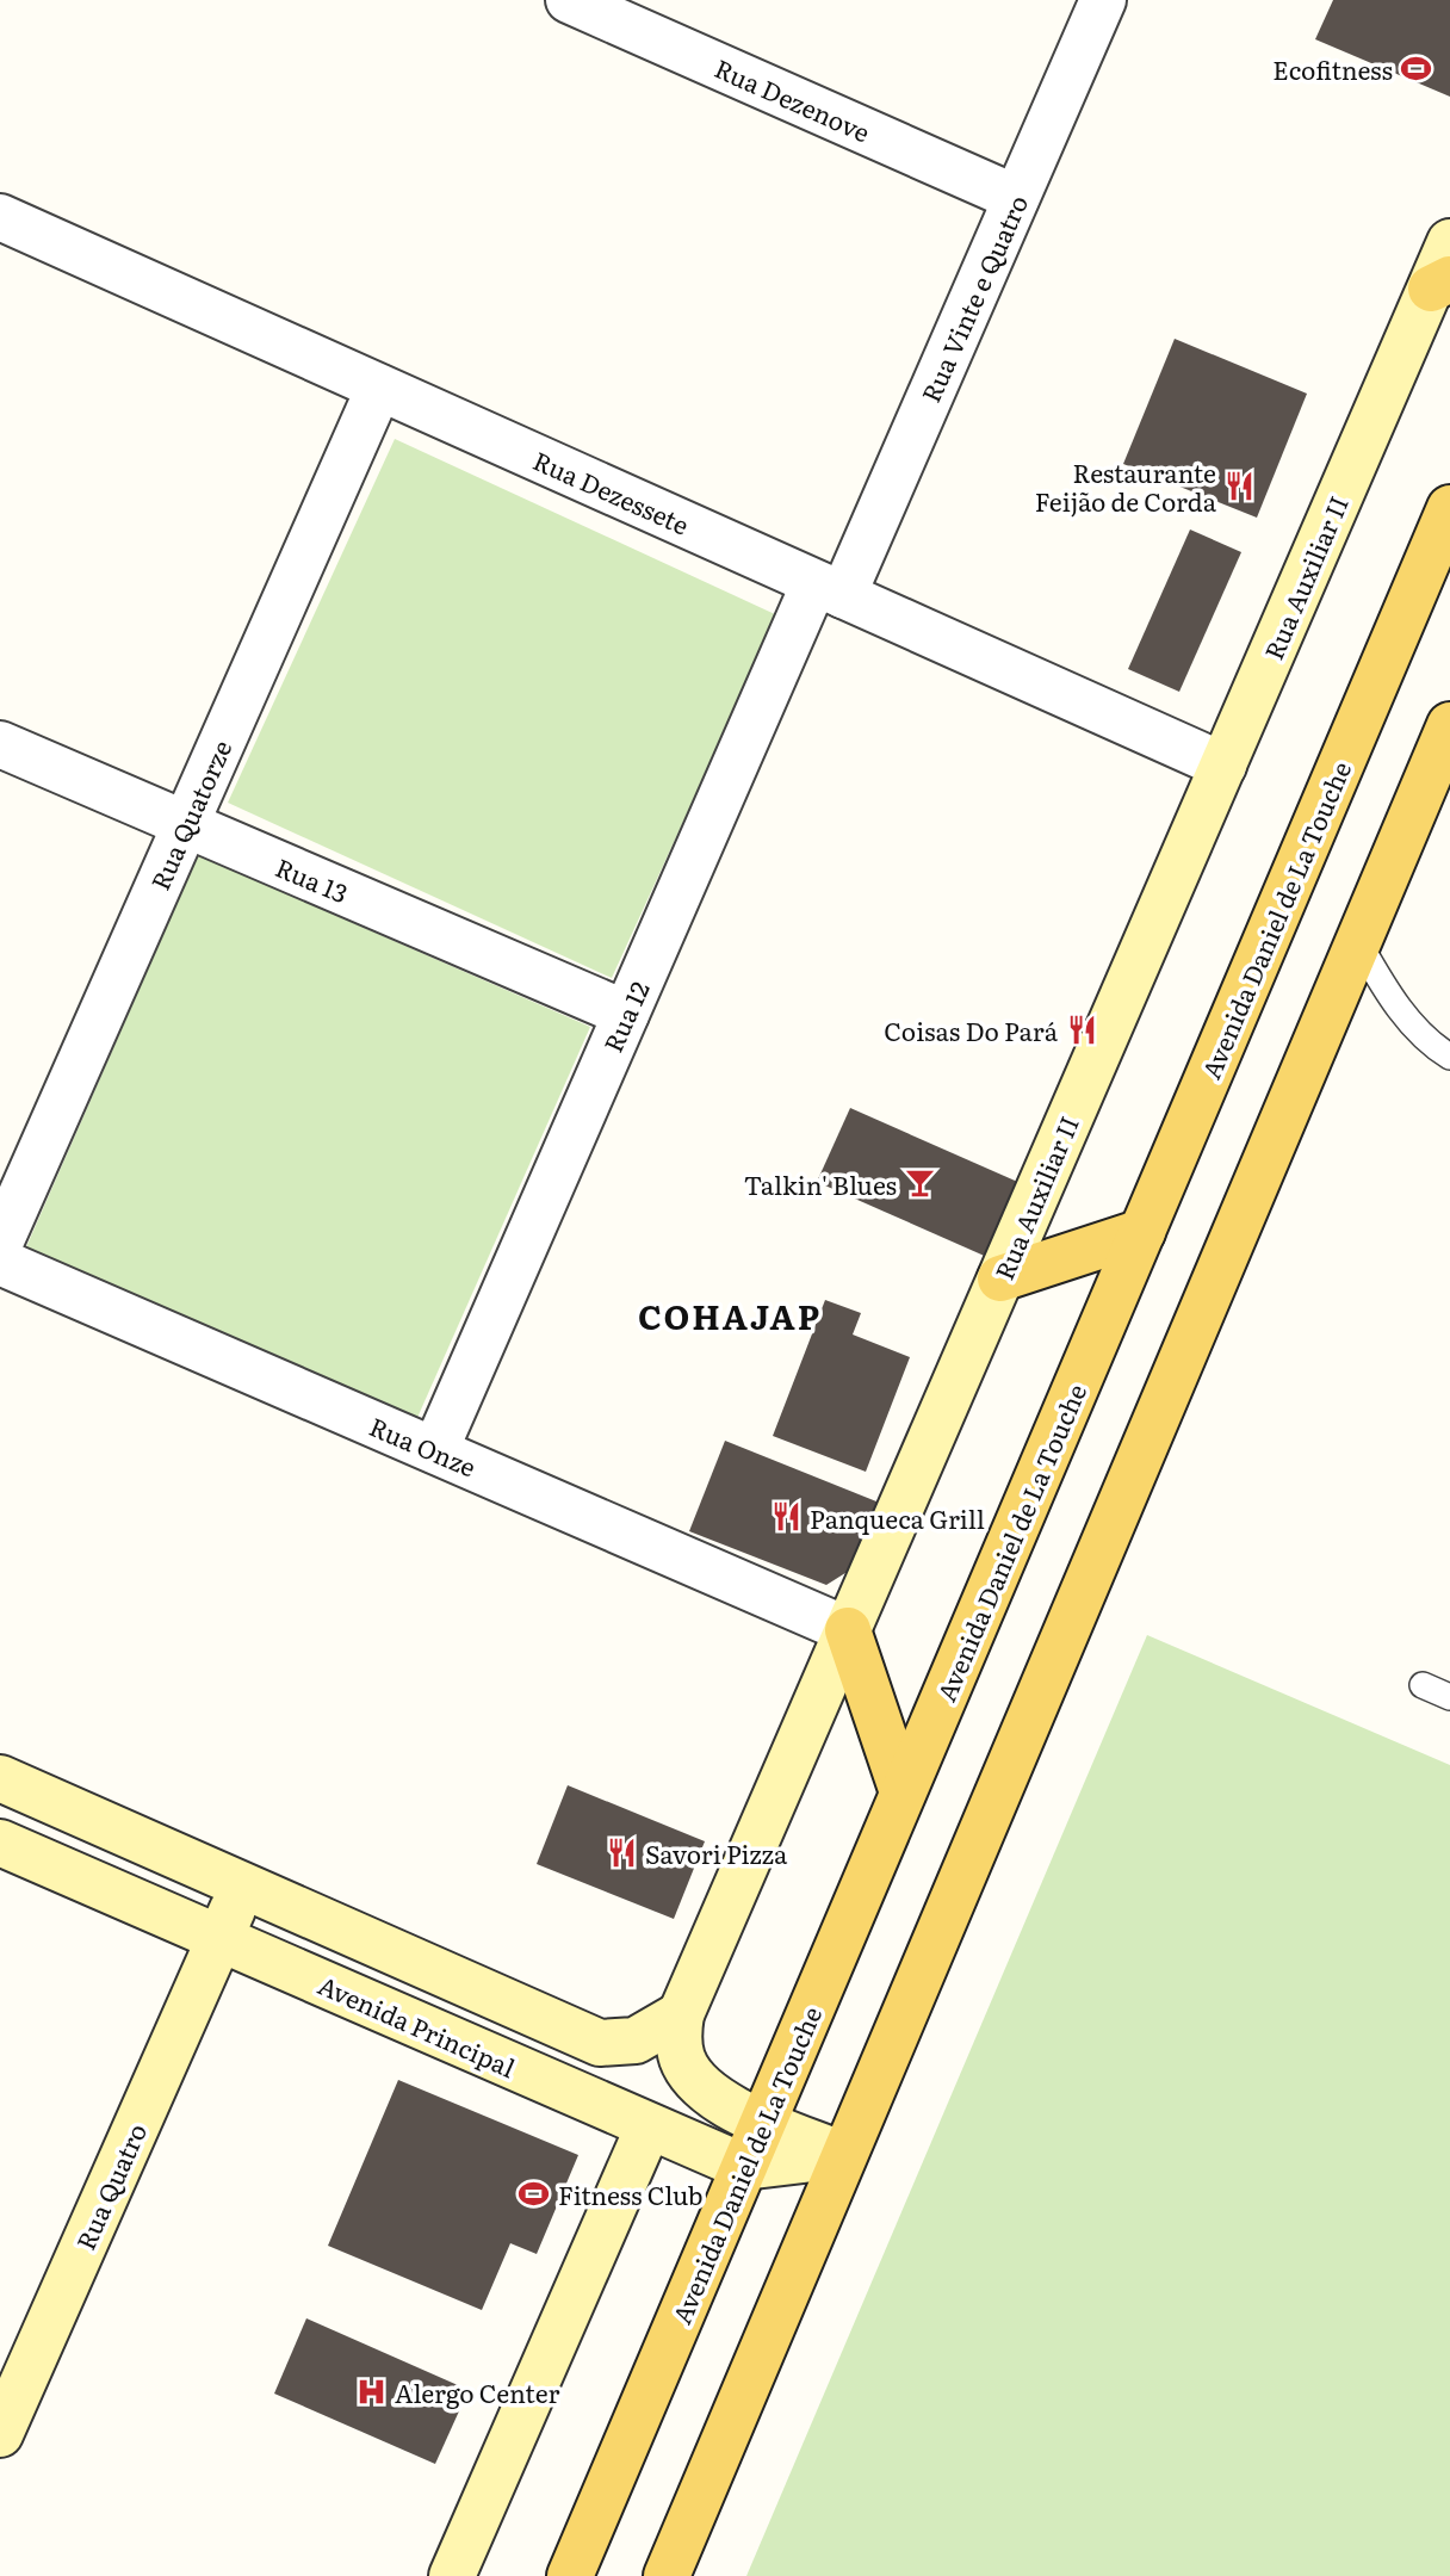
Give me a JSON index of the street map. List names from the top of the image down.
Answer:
{
  "streets": {
    "main road": ["Avenida Daniel de La Touche"],
    "street": [
      "Rua Dezenove",
      "Rua Vinte e Quatro",
      "Rua Dezessete",
      "Rua Auxiliar II",
      "Rua Quatorze",
      "Rua 13",
      "Rua 12",
      "Rua Onze",
      "Avenida Principal",
      "Rua Quatro"
    ]
  },
  "crossings": [
    ["Rua Dezenove", "Rua Vinte e Quatro"],
    ["Rua Vinte e Quatro", "Rua Dezessete"],
    ["Rua Vinte e Quatro", "Rua 12"],
    ["Rua Dezessete", "Rua Auxiliar II"],
    ["Rua Dezessete", "Rua Quatorze"],
    ["Rua Dezessete", "Rua 12"],
    ["Rua Auxiliar II", "Avenida Daniel de La Touche"],
    ["Rua Auxiliar II", "Rua Onze"],
    ["Rua Auxiliar II", "Avenida Principal"],
    ["Rua Quatorze", "Rua 13"],
    ["Rua 13", "Rua 12"],
    ["Avenida Daniel de La Touche", "Avenida Principal"],
    ["Rua 12", "Rua Onze"],
    ["Avenida Principal", "Rua Quatro"]
  ],
  "districts": ["COHAJAP"],
  "places": {
    "sports": ["Ecofitness", "Fitness Club"],
    "restaurant": [
      "Restaurante Feijão de Corda",
      "Coisas Do Pará",
      "Panqueca Grill",
      "Savori Pizza"
    ],
    "bar": ["Talkin' Blues"],
    "hospital": ["Alergo Center"]
  }
}
